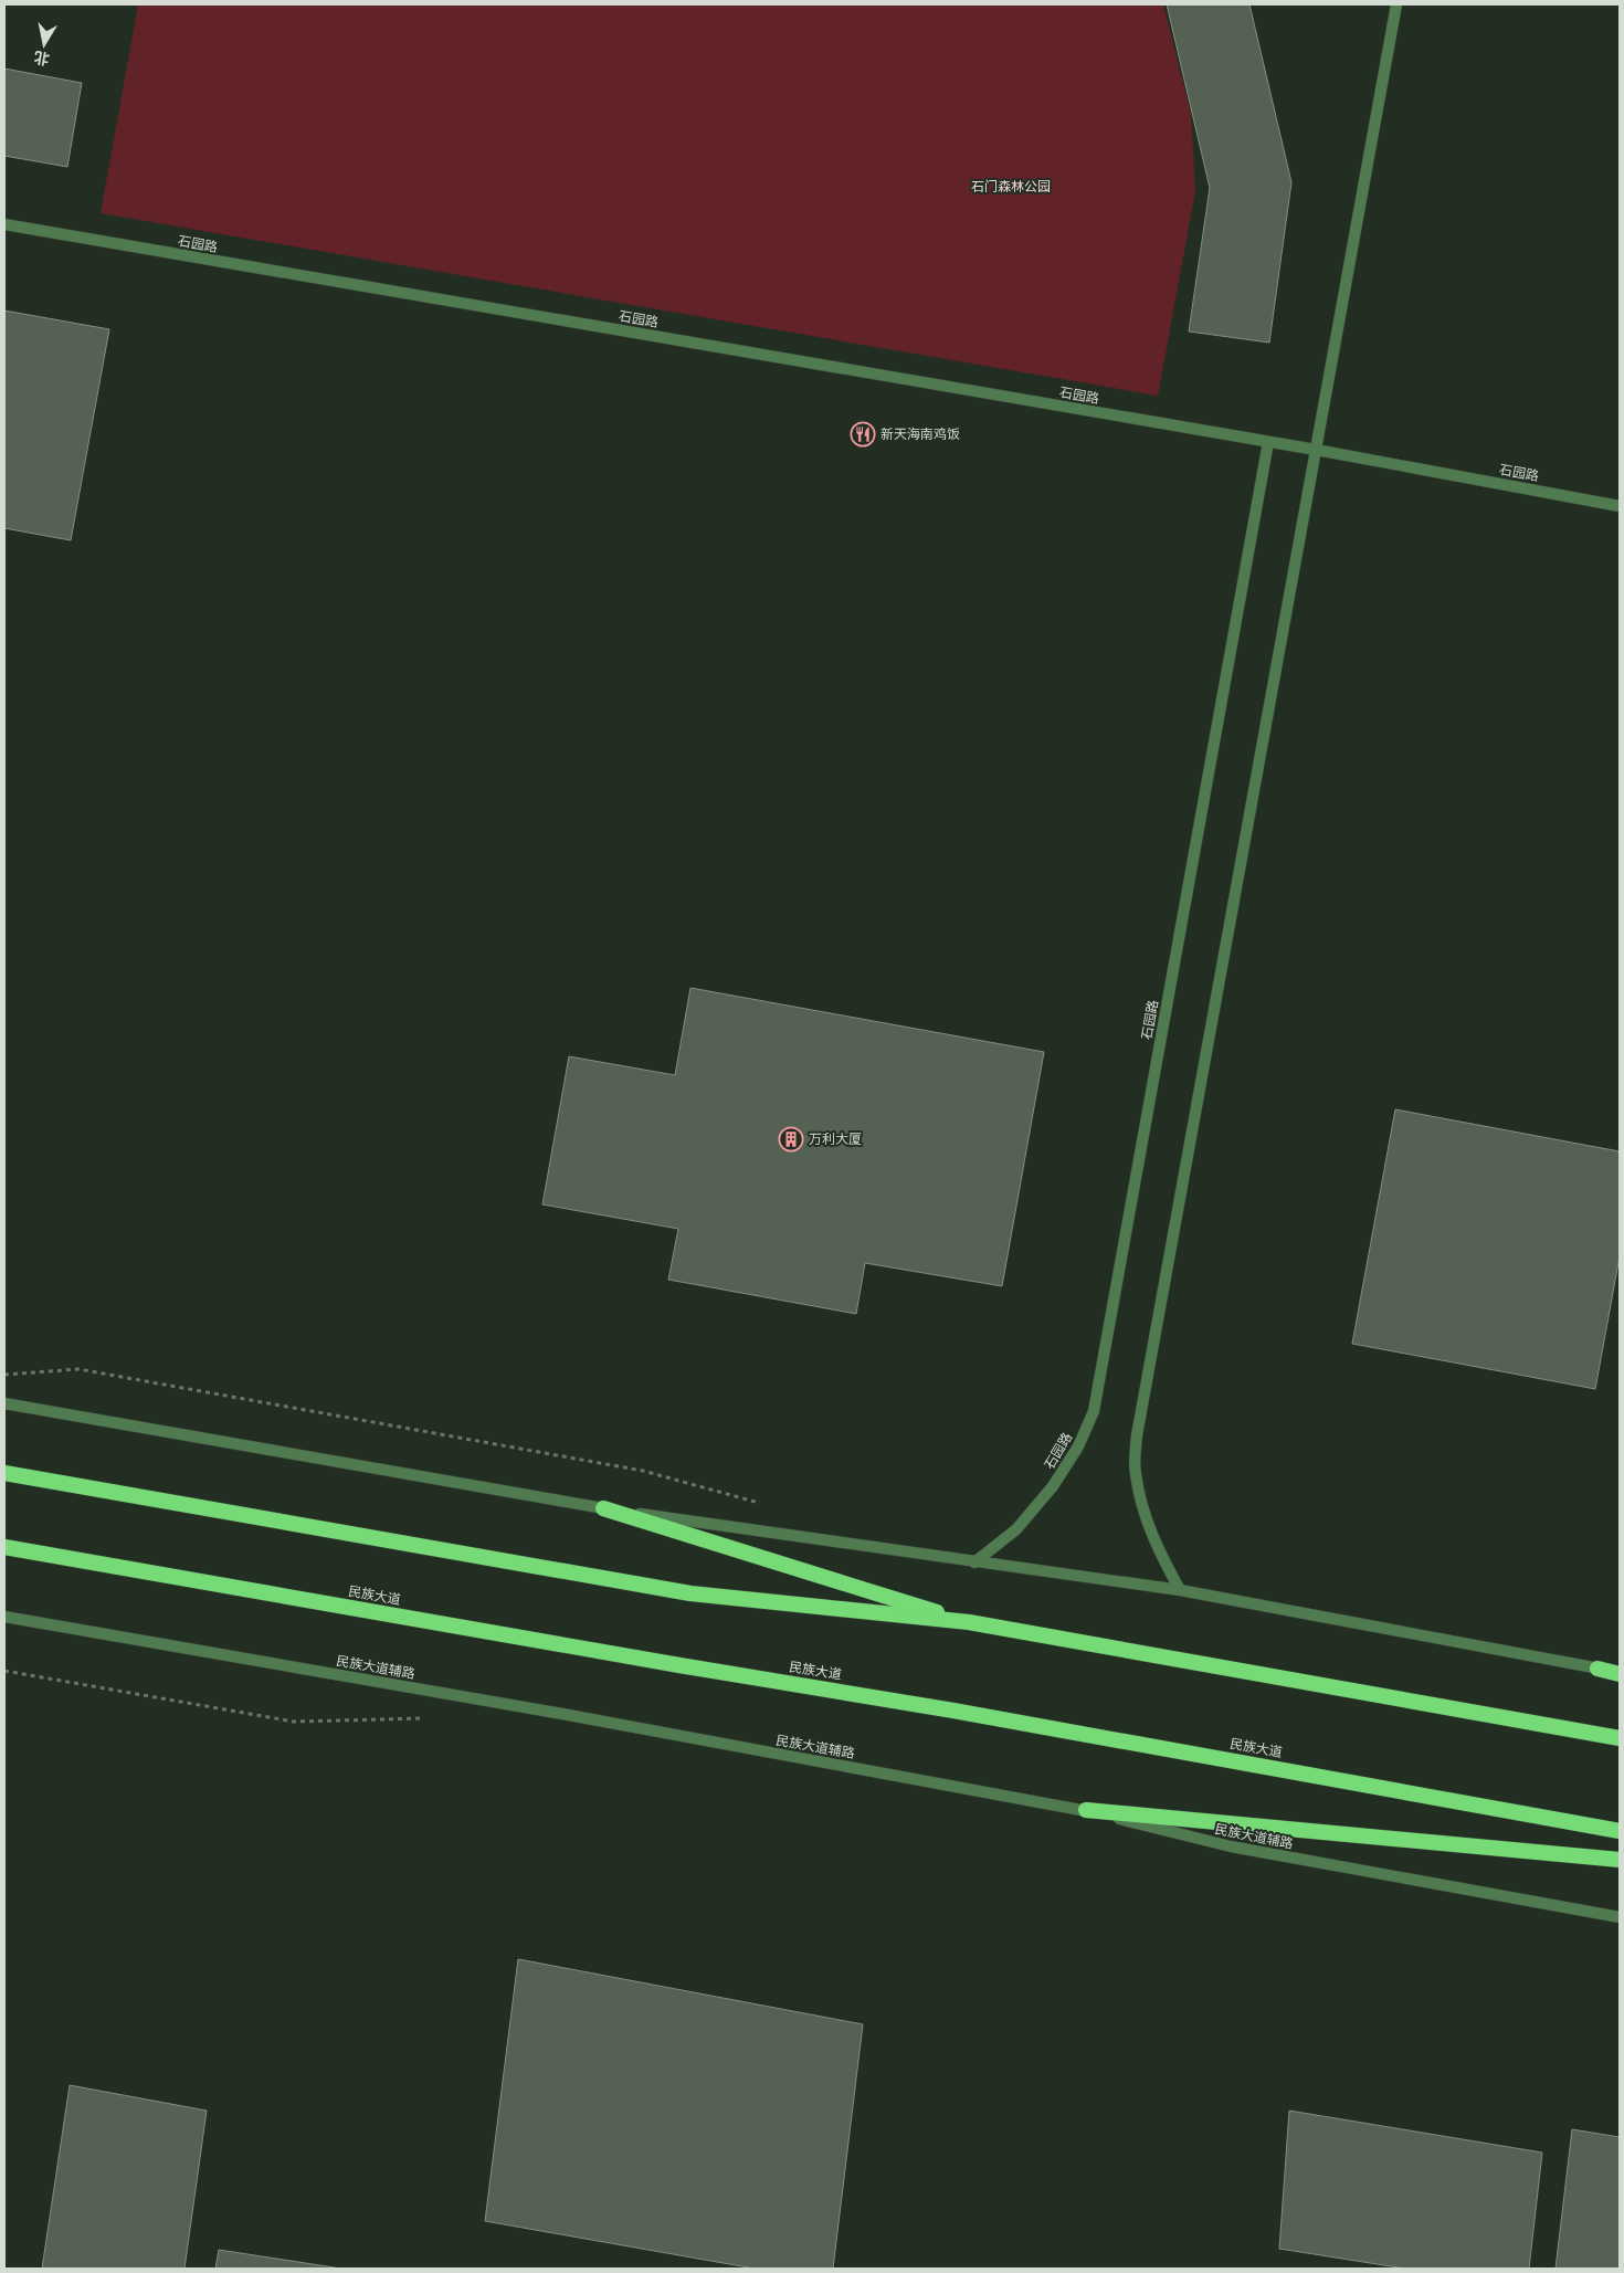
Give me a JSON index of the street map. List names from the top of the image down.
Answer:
{
  "streets": {
    "highway": ["民族大道"],
    "street": ["石园路", "民族大道辅路"]
  },
  "parks": ["石门森林公园"],
  "places": {
    "restaurant": ["新天海南鸡饭"],
    "building": ["万利大厦"]
  },
  "north": "bottom"
}
